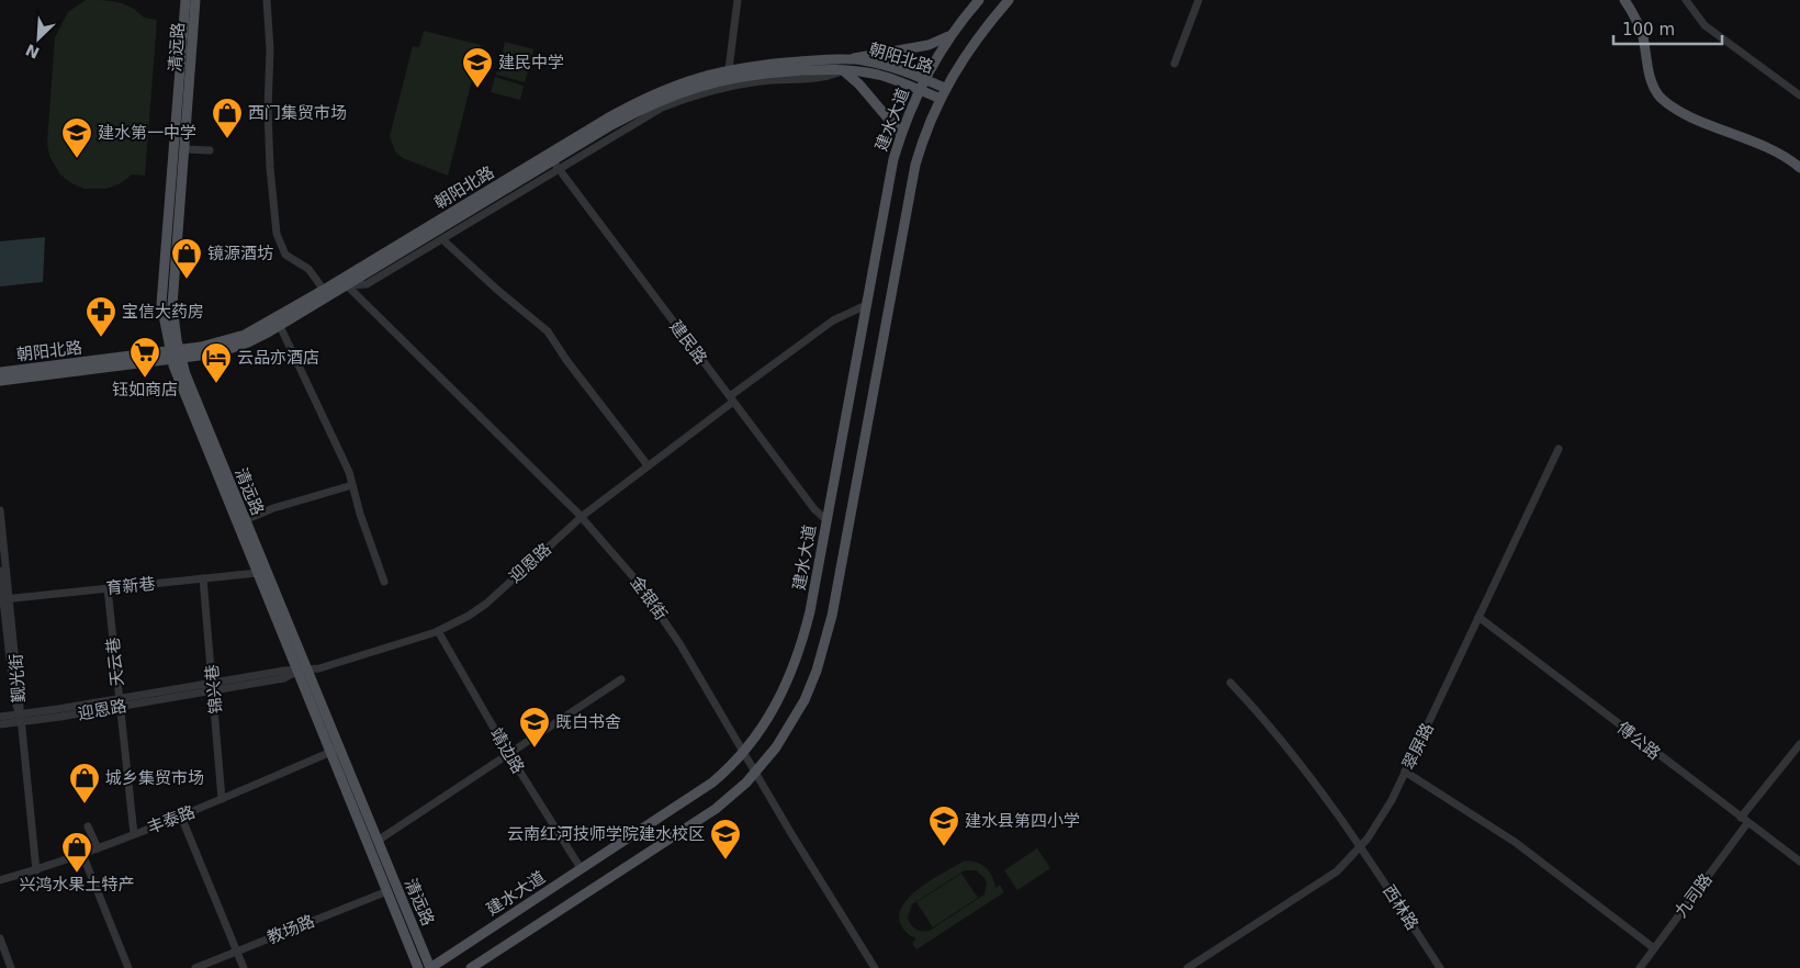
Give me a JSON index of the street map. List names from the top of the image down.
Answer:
{
  "streets": {
    "main road": ["清远路", "朝阳北路", "建水大道"],
    "street": [
      "建民路",
      "迎恩路",
      "育新巷",
      "金银街",
      "天云巷",
      "觐光街",
      "锦兴巷",
      "傅公路",
      "翠屏路",
      "靖边路",
      "丰泰路",
      "九司路",
      "西林路",
      "教场路"
    ]
  },
  "crossings": [
    ["清远路", "朝阳北路"],
    ["清远路", "建水大道"],
    ["清远路", "迎恩路"],
    ["清远路", "育新巷"],
    ["清远路", "丰泰路"],
    ["清远路", "教场路"],
    ["朝阳北路", "建水大道"],
    ["朝阳北路", "建民路"],
    ["朝阳北路", "金银街"],
    ["建水大道", "建民路"],
    ["建水大道", "迎恩路"],
    ["建水大道", "金银街"],
    ["建水大道", "靖边路"],
    ["建民路", "迎恩路"],
    ["迎恩路", "金银街"],
    ["迎恩路", "天云巷"],
    ["迎恩路", "觐光街"],
    ["迎恩路", "锦兴巷"],
    ["迎恩路", "靖边路"],
    ["育新巷", "天云巷"],
    ["育新巷", "觐光街"],
    ["育新巷", "锦兴巷"],
    ["天云巷", "丰泰路"],
    ["觐光街", "丰泰路"],
    ["锦兴巷", "丰泰路"],
    ["傅公路", "翠屏路"],
    ["傅公路", "九司路"],
    ["翠屏路", "西林路"]
  ],
  "places": {
    "school or university": [
      "建民中学",
      "建水第一中学",
      "既白书舍",
      "建水县第四小学",
      "云南红河技师学院建水校区"
    ],
    "shop": [
      "西门集贸市场",
      "镜源酒坊",
      "城乡集贸市场",
      "兴鸿水果土特产"
    ],
    "pharmacy": ["宝信大药房"],
    "supermarket": ["钰如商店"],
    "hotel": ["云品亦酒店"]
  },
  "scale_bar": "100 m",
  "north": "bottom left"
}
